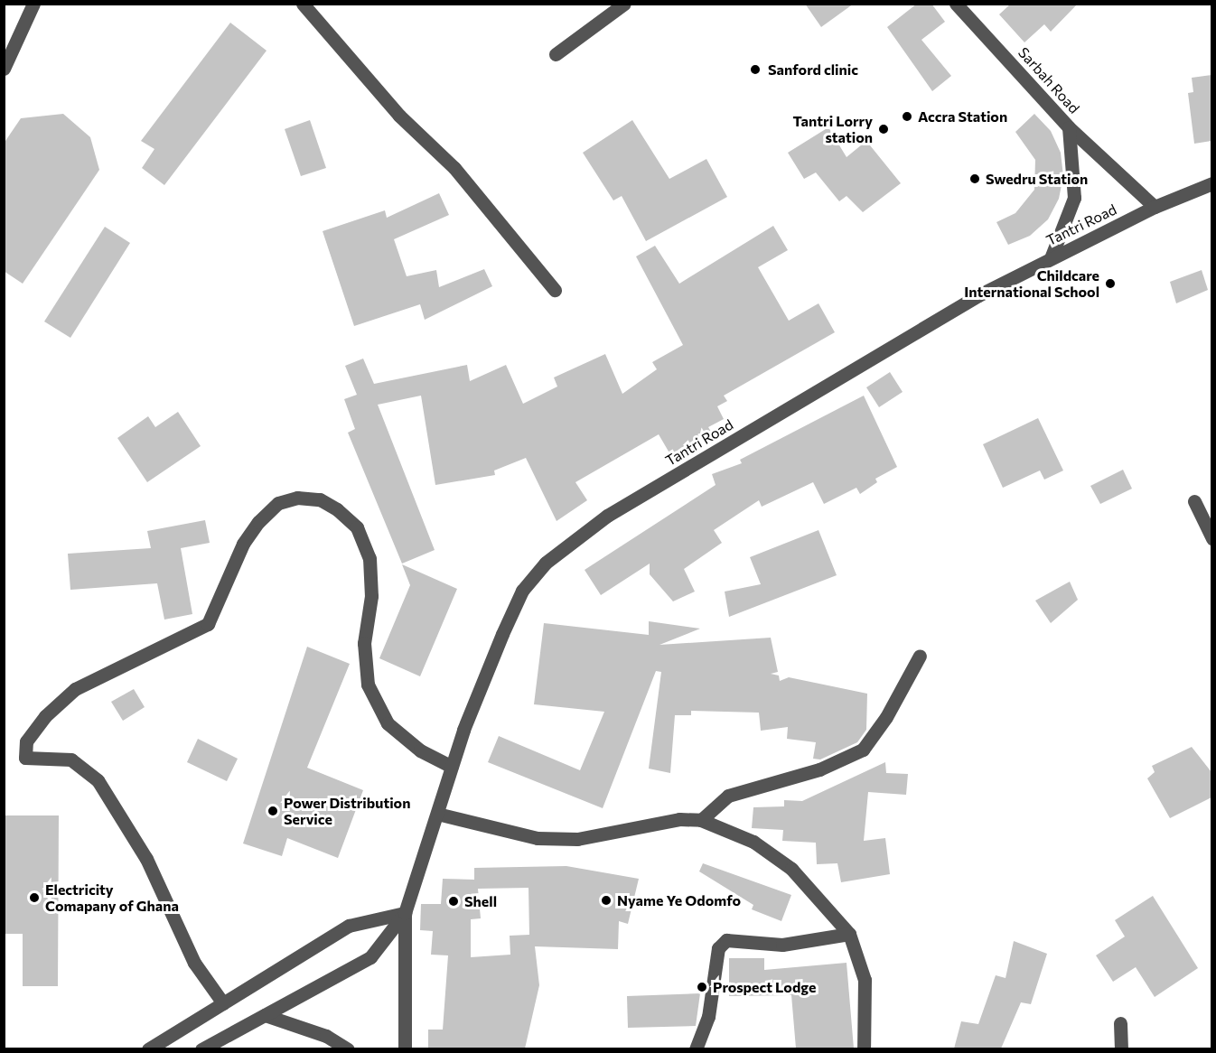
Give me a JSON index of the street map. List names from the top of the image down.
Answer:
{
  "streets": {
    "street": ["Sarbah Road", "Tantri Road"]
  },
  "crossings": [
    ["Sarbah Road", "Tantri Road"]
  ],
  "places": [
    "Sanford clinic",
    "Accra Station",
    "Tantri Lorry station",
    "Swedru Station",
    "Childcare International School",
    "Power Distribution Service",
    "Electricity Comapany of Ghana",
    "Nyame Ye Odomfo",
    "Shell",
    "Prospect Lodge"
  ]
}
